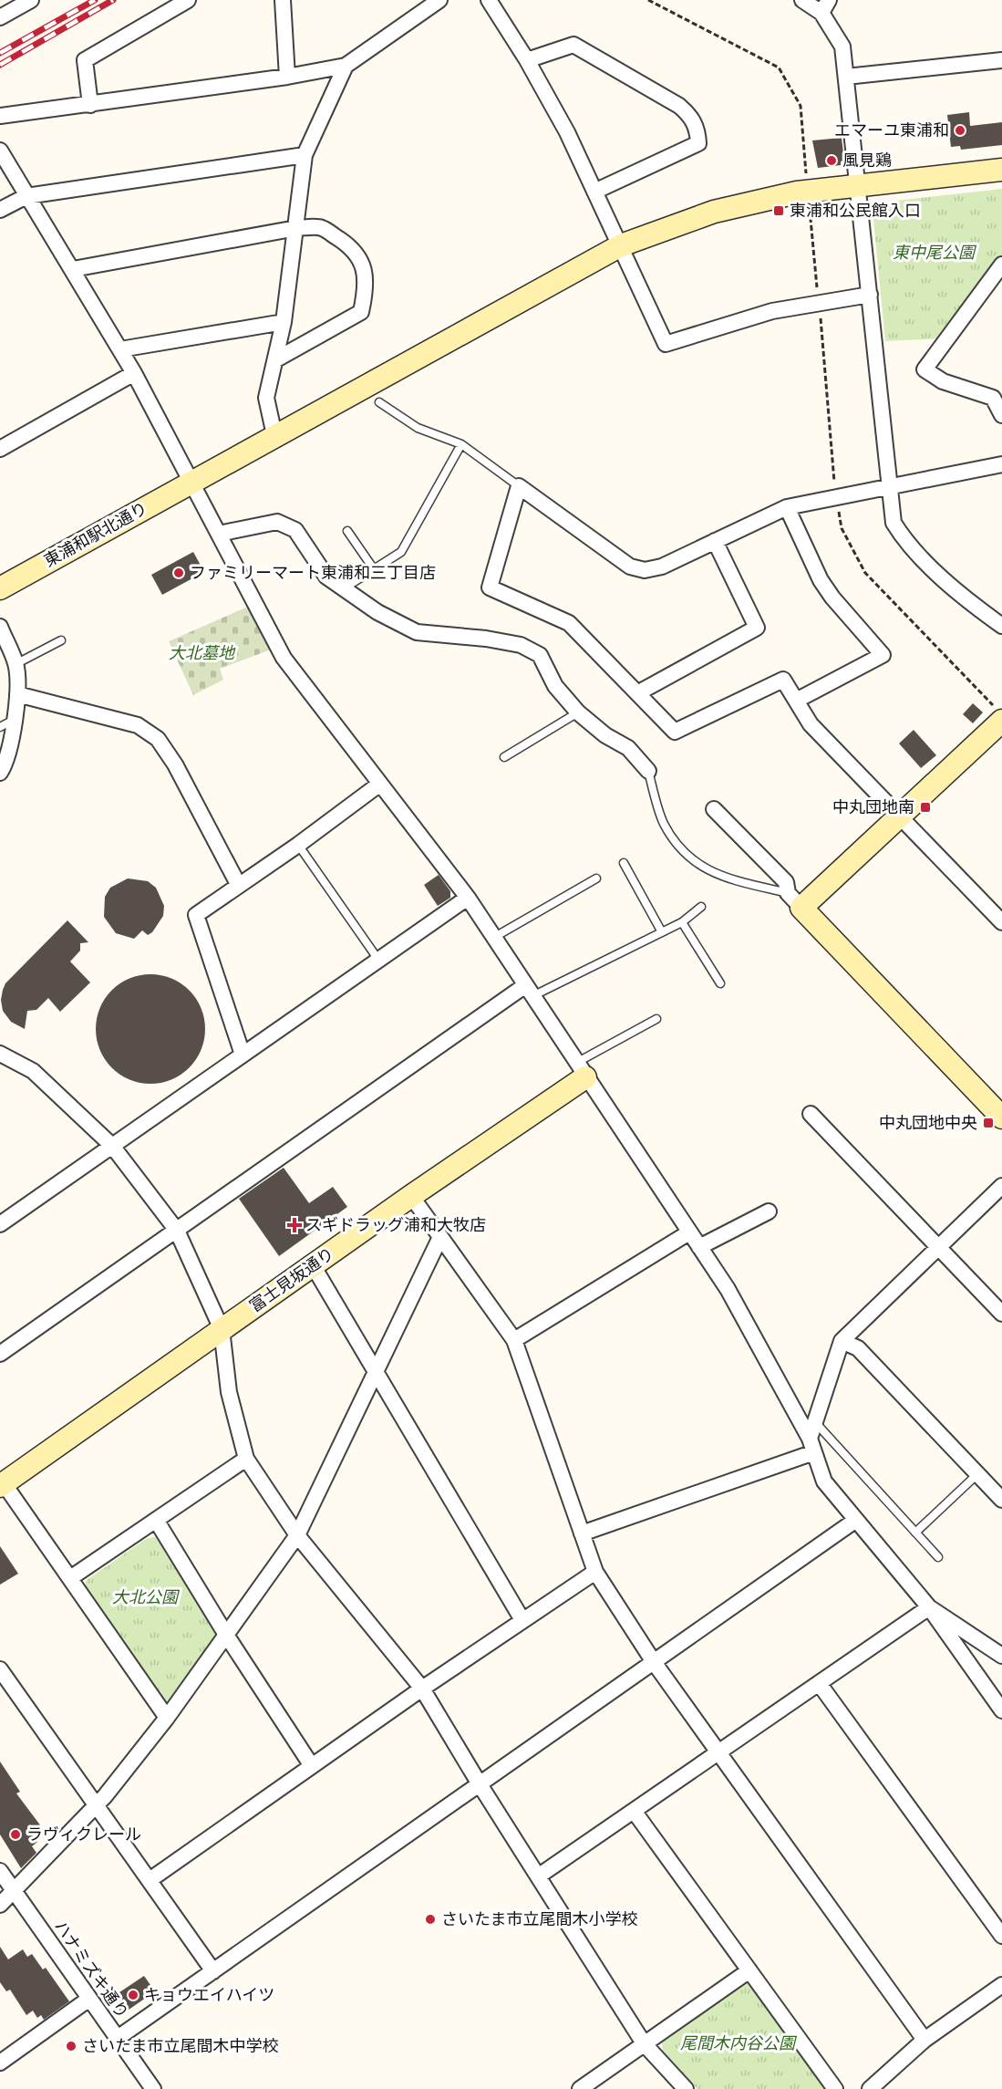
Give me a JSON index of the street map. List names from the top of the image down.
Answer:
{
  "streets": {
    "street": ["東浦和駅北通り", "富士見坂通り", "ハナミズキ通り"]
  },
  "parks": [
    "東中尾公園",
    "大北墓地",
    "大北公園",
    "尾間木内谷公園"
  ],
  "places": {
    "other": [
      "エマーユ東浦和",
      "風見鶏",
      "ファミリーマート東浦和三丁目店",
      "ラヴィクレール",
      "さいたま市立尾間木小学校",
      "キョウエイハイツ",
      "さいたま市立尾間木中学校"
    ],
    "transit": ["東浦和公民館入口", "中丸団地南", "中丸団地中央"],
    "health": ["スギドラッグ浦和大牧店"]
  }
}
